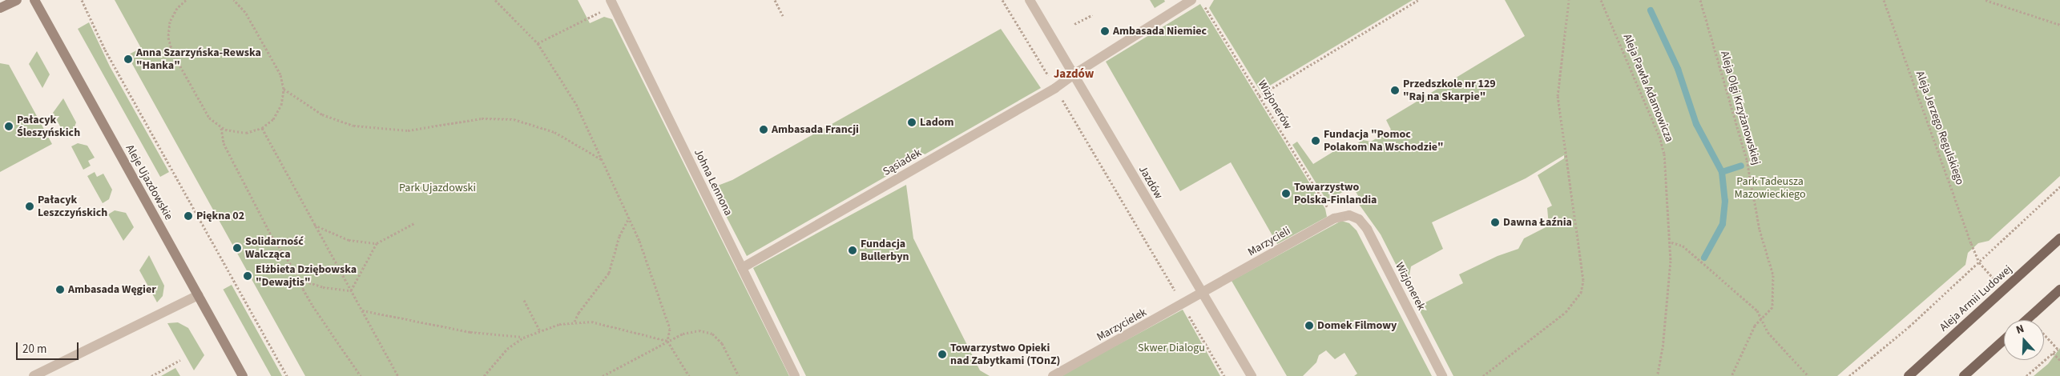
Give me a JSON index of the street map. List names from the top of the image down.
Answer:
{
  "streets": {
    "main road": ["Aleja Armii Ludowej"],
    "street": [
      "Sąsiadek",
      "Aleje Ujazdowskie",
      "Johna Lennona",
      "Jazdów",
      "Marzycieli",
      "Wizjonerek",
      "Marzycielek"
    ],
    "path": [
      "Aleja Pawła Adamowicza",
      "Wizjonerów",
      "Aleja Olgi Krzyżanowskiej",
      "Aleja Jerzego Regulskiego"
    ]
  },
  "crossings": [
    ["Wizjonerów", "Marzycieli"],
    ["Sąsiadek", "Johna Lennona"],
    ["Sąsiadek", "Jazdów"],
    ["Jazdów", "Marzycieli"],
    ["Jazdów", "Marzycielek"],
    ["Marzycieli", "Wizjonerek"],
    ["Marzycieli", "Marzycielek"]
  ],
  "districts": ["Jazdów"],
  "parks": ["Park Tadeusza Mazowieckiego", "Park Ujazdowski", "Skwer Dialogu"],
  "places": [
    "Ambasada Niemiec",
    "Anna Szarzyńska-Rewska \"Hanka\"",
    "Przedszkole nr 129 \"Raj na Skarpie\"",
    "Ladom",
    "Pałacyk Śleszyńskich",
    "Ambasada Francji",
    "Fundacja \"Pomoc Polakom Na Wschodzie\"",
    "Towarzystwo Polska-Finlandia",
    "Pałacyk Leszczyńskich",
    "Piękna 02",
    "Dawna Łaźnia",
    "Solidarność Walcząca",
    "Fundacja Bullerbyn",
    "Elżbieta Dziębowska \"Dewajtis\"",
    "Ambasada Węgier",
    "Domek Filmowy",
    "Towarzystwo Opieki nad Zabytkami (TOnZ)"
  ],
  "scale_bar": "20 m",
  "north": "top"
}
